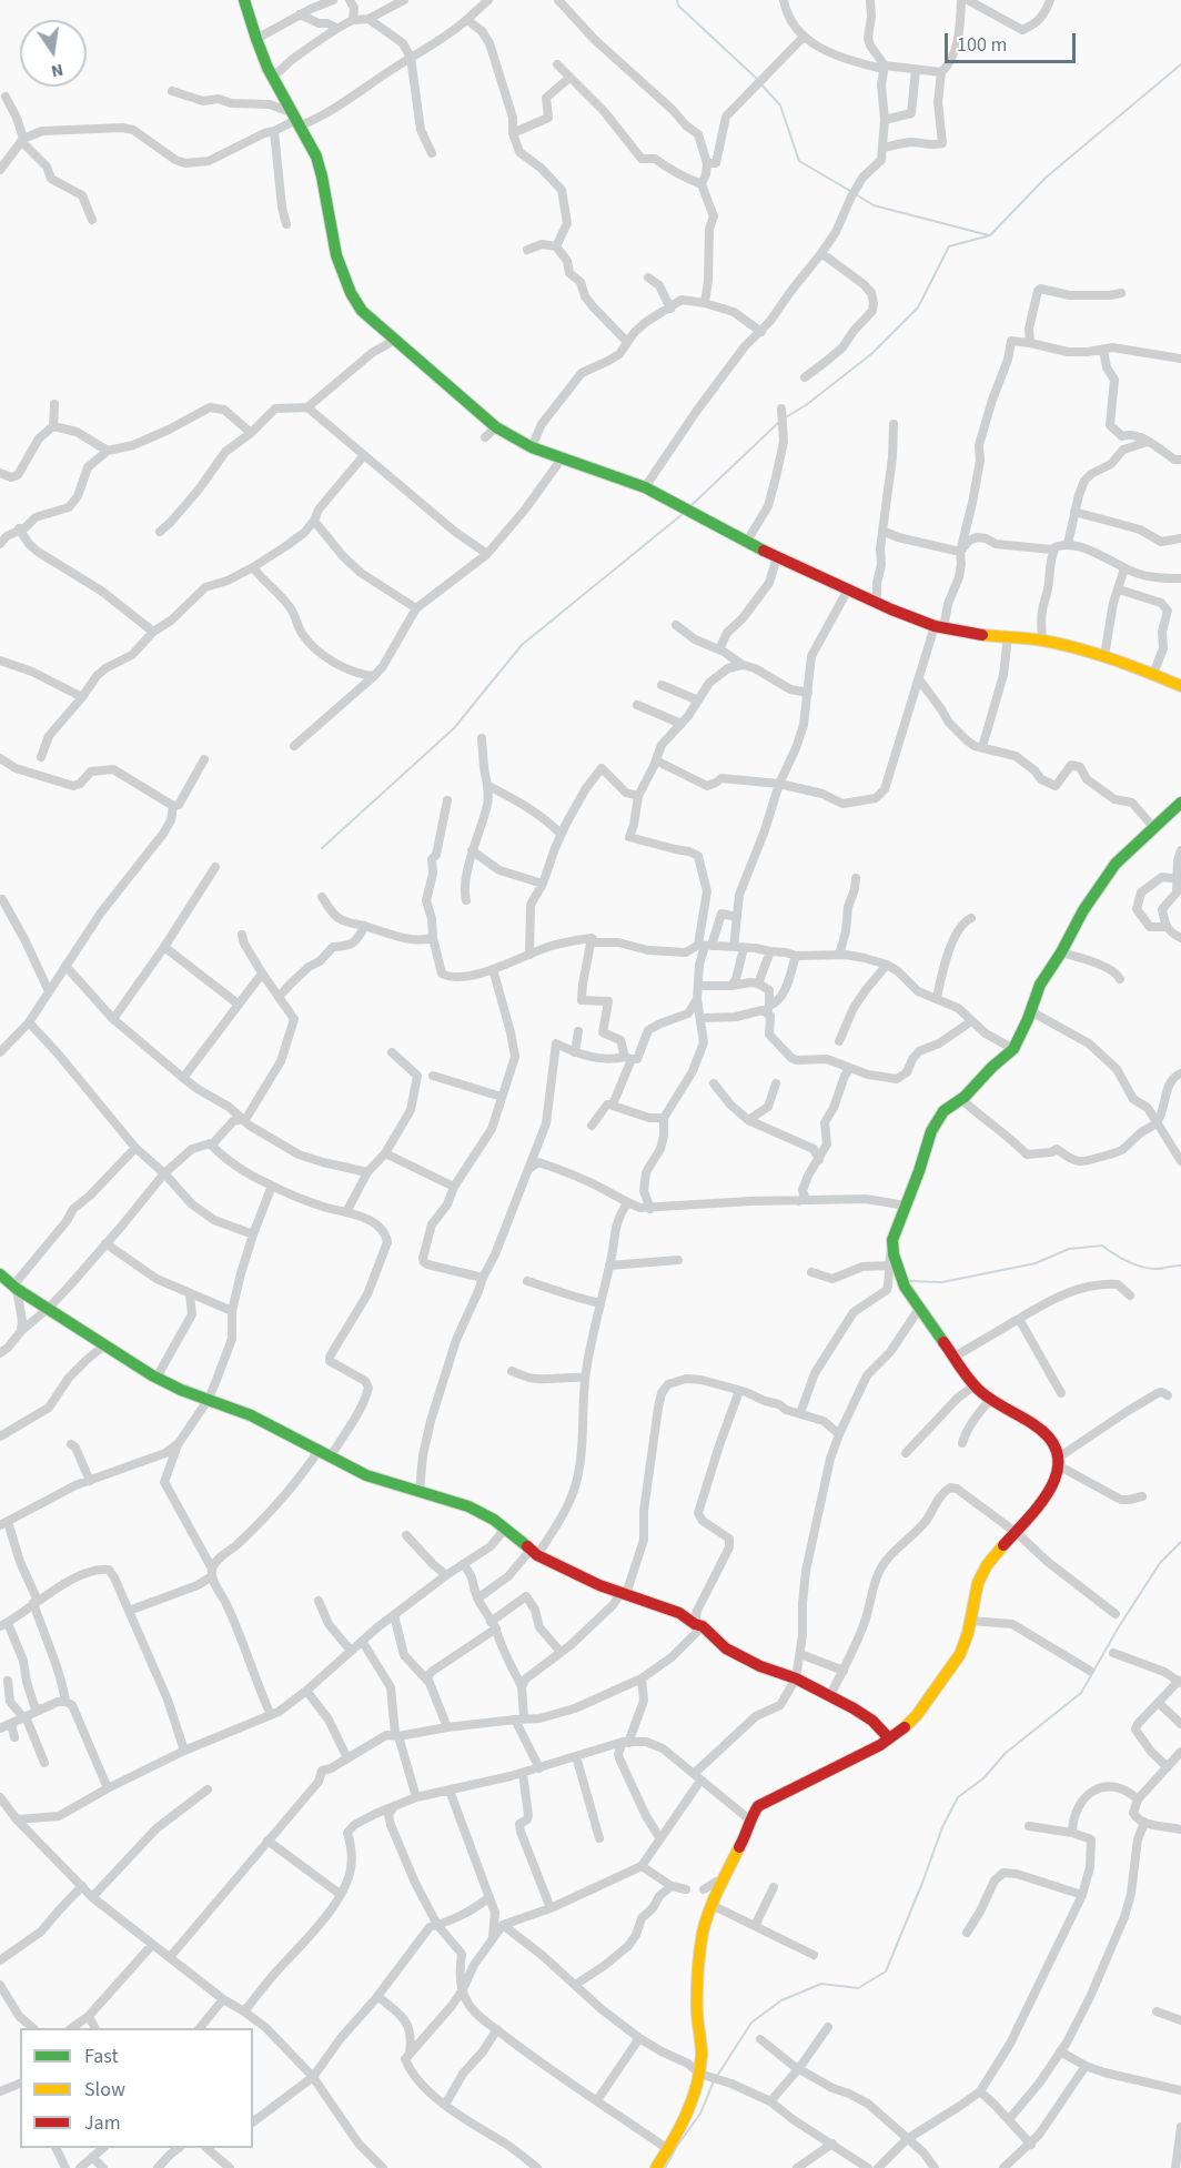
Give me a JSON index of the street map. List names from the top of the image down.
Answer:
{
  "legend": ["Fast", "Slow", "Jam"],
  "scale_bar": "100 m",
  "north": "bottom"
}
